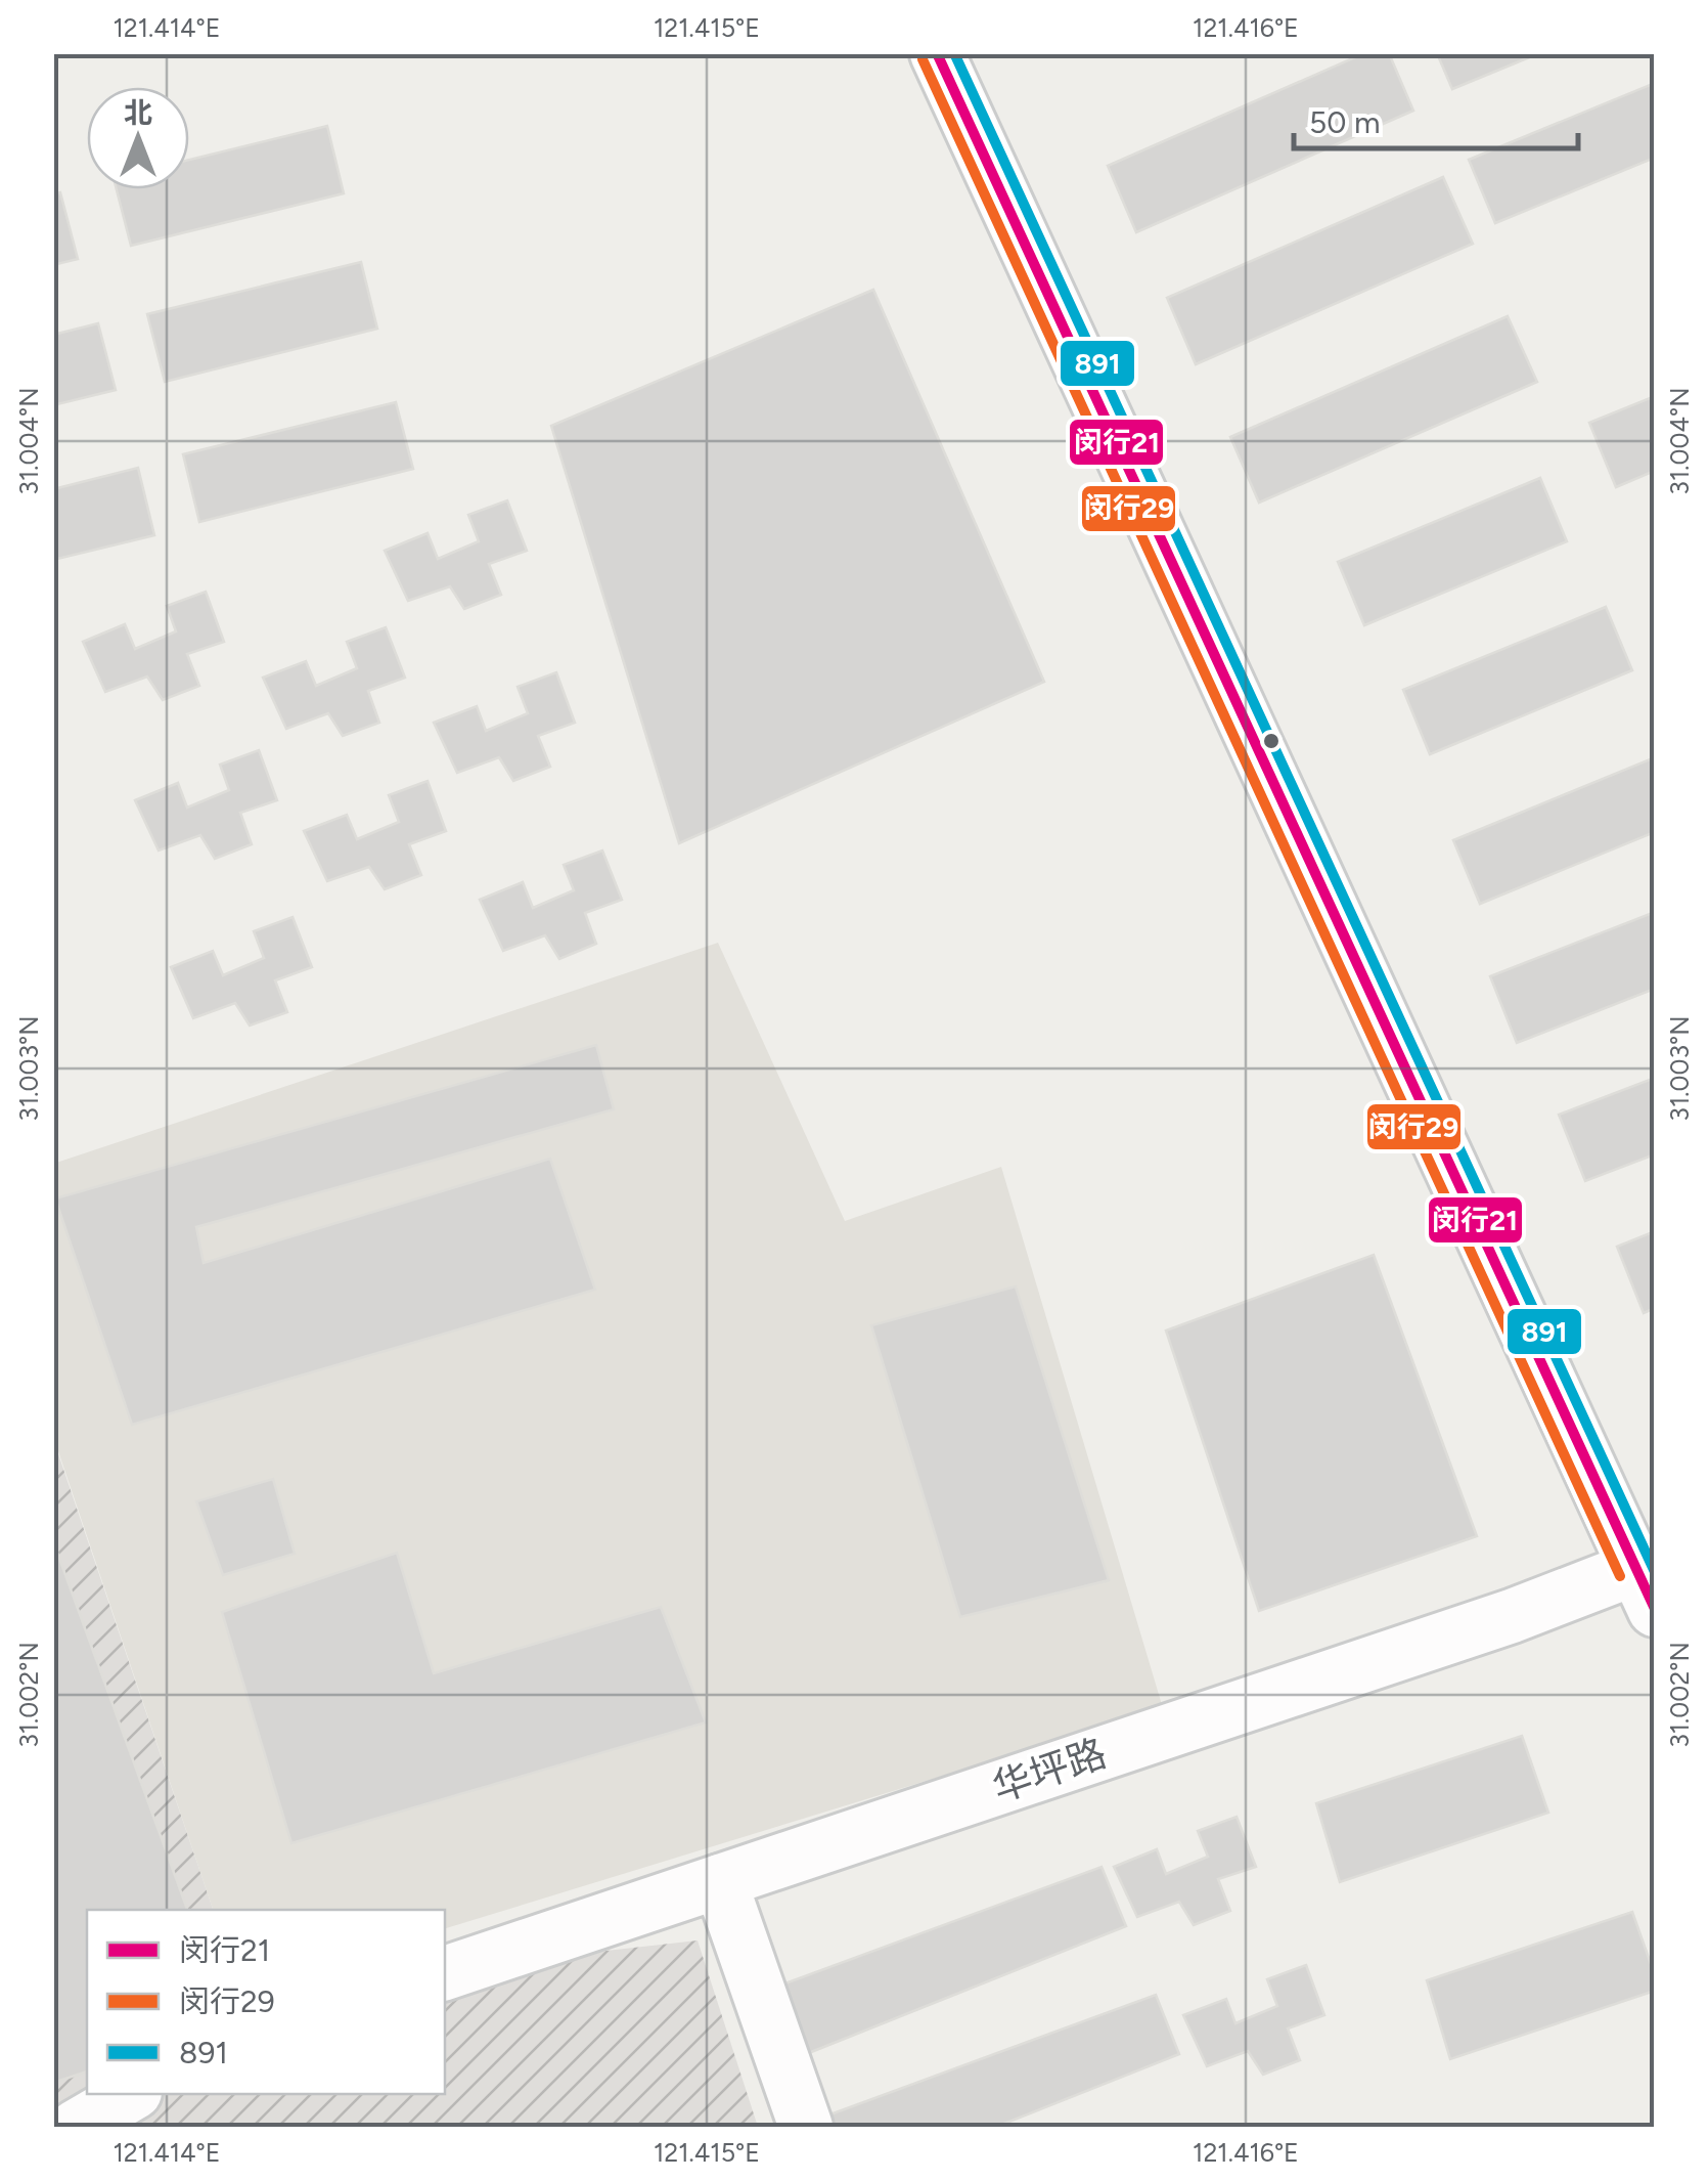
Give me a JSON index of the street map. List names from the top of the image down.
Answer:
{
  "streets": {
    "street": ["华坪路"]
  },
  "lines": ["transit line 闵行21", "transit line 891", "transit line 闵行29"],
  "legend": ["闵行21", "闵行29", "891"],
  "scale_bar": "50 m",
  "north": "top",
  "coordinates": [
    "121.414°E",
    "121.415°E",
    "121.416°E",
    "31.004°N",
    "31.003°N",
    "31.002°N"
  ]
}
